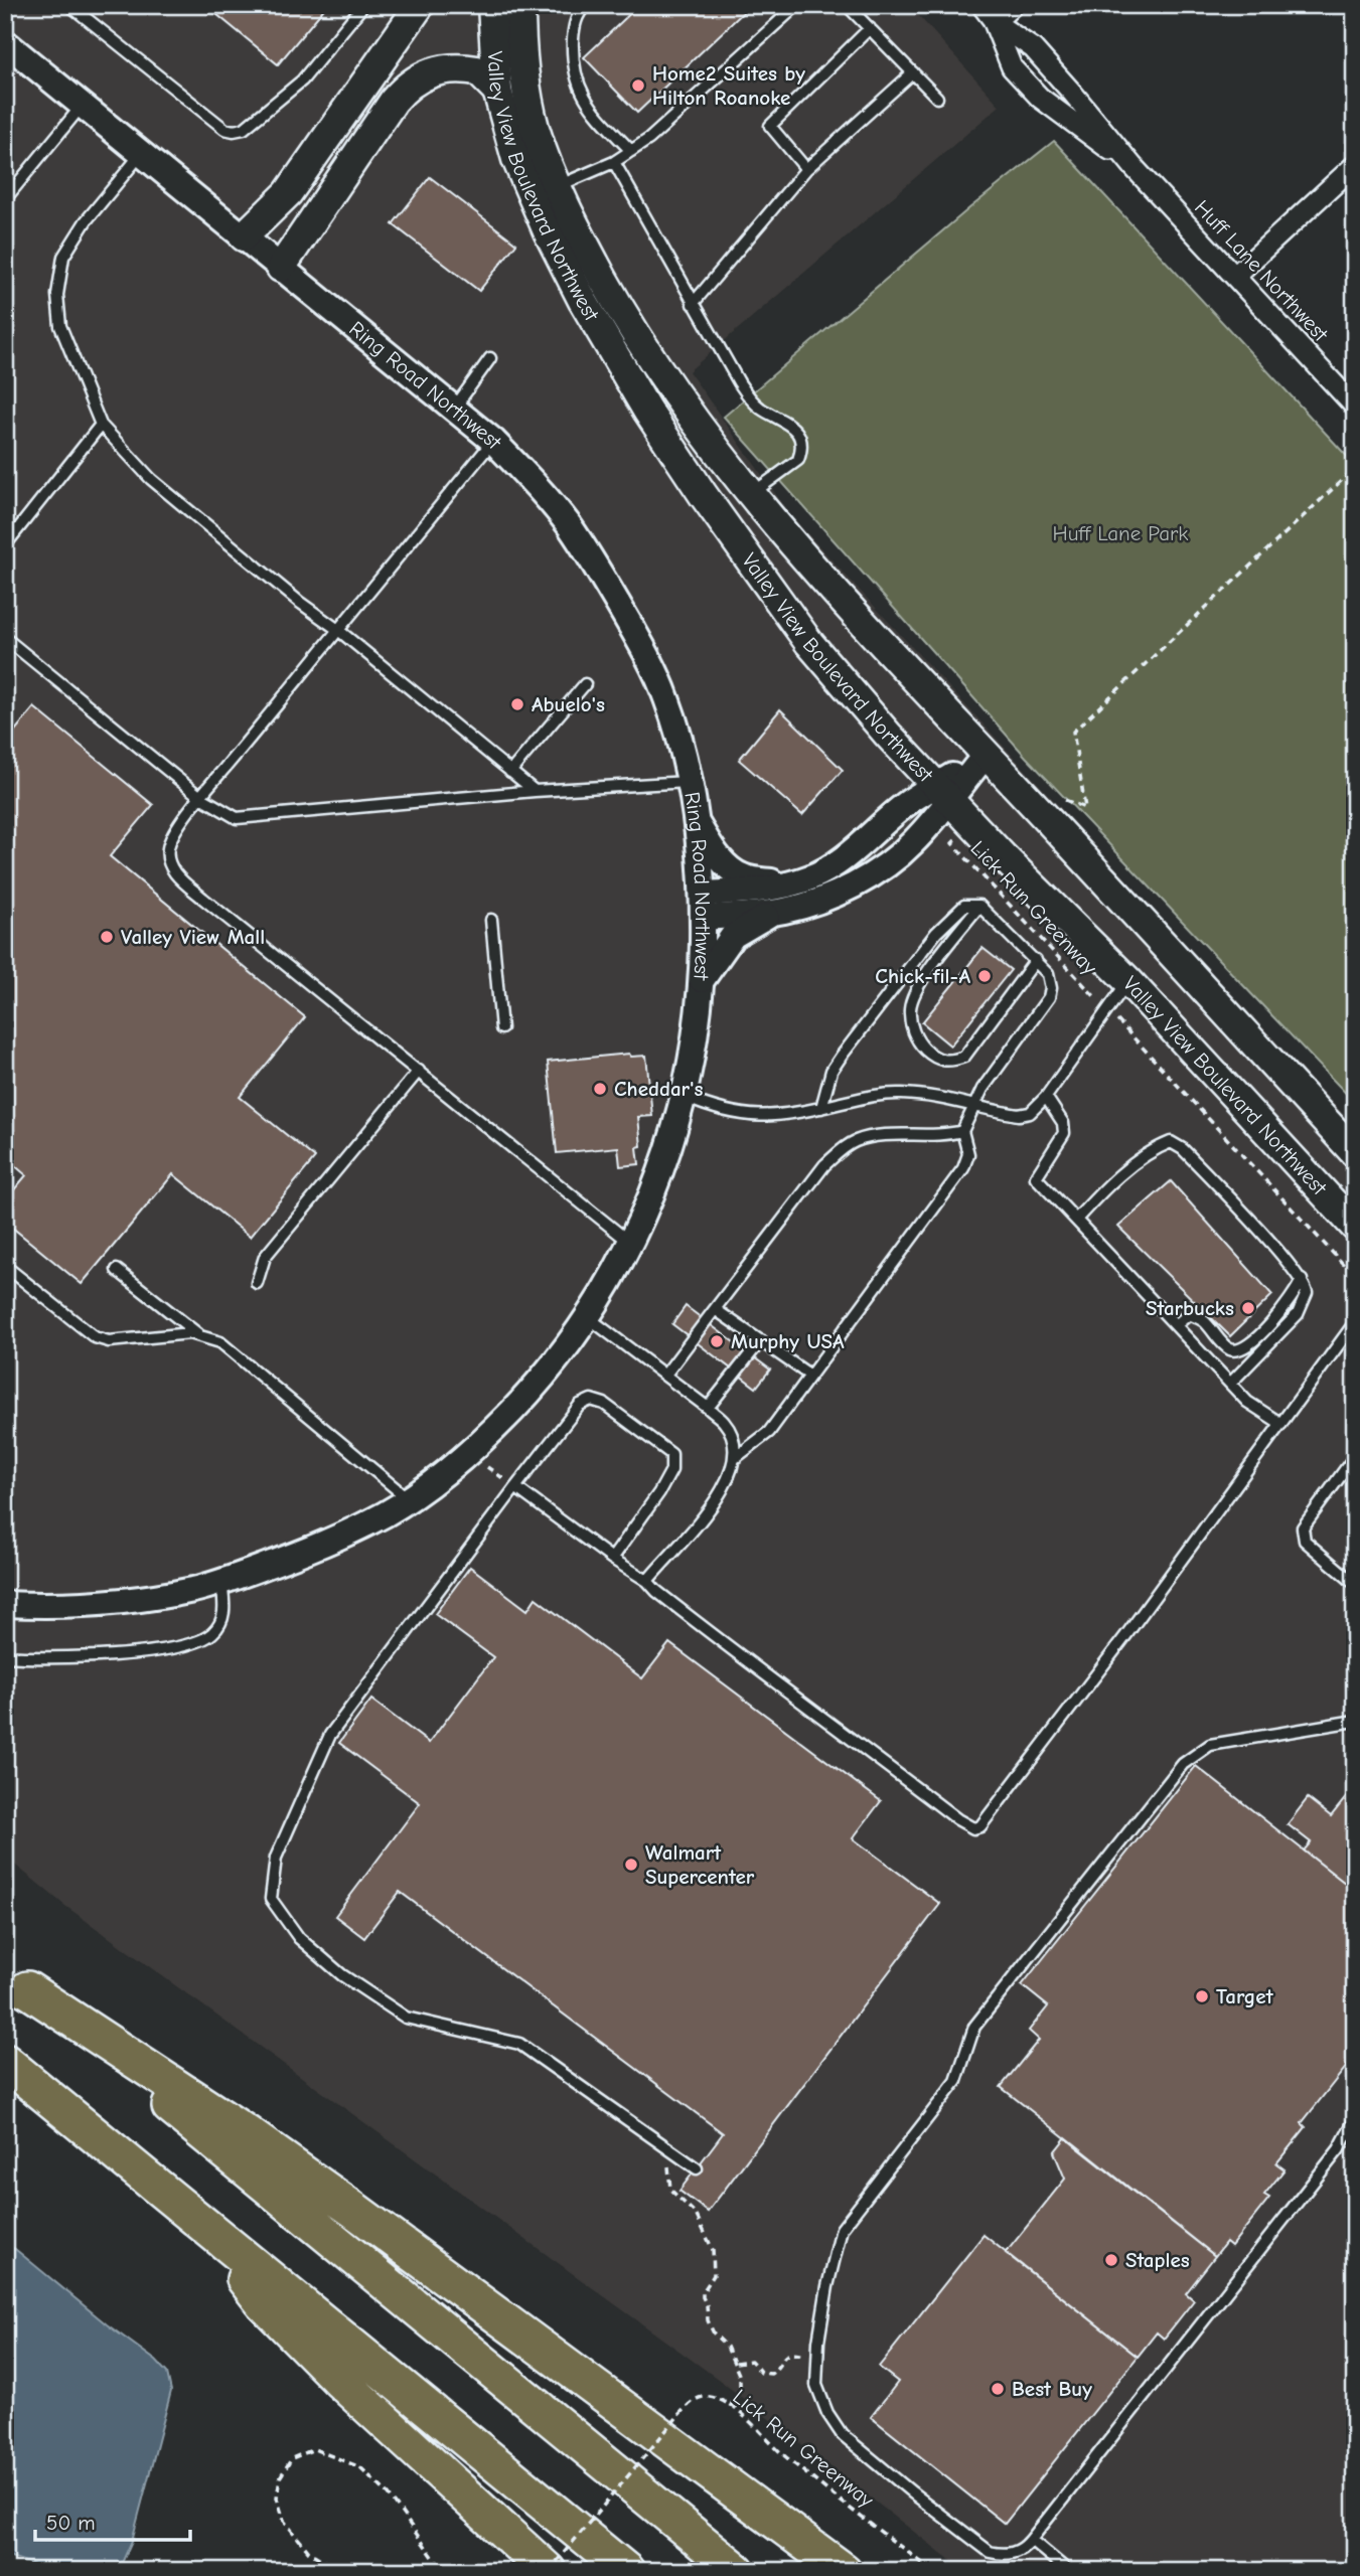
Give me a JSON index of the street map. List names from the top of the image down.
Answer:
{
  "streets": {
    "main road": ["Valley View Boulevard Northwest"],
    "street": ["Huff Lane Northwest", "Ring Road Northwest"],
    "path": ["Lick Run Greenway"]
  },
  "parks": ["Huff Lane Park"],
  "places": [
    "Home2 Suites by Hilton Roanoke",
    "Abuelo's",
    "Valley View Mall",
    "Chick-fil-A",
    "Cheddar's",
    "Starbucks",
    "Murphy USA",
    "Walmart Supercenter",
    "Target",
    "Staples",
    "Best Buy"
  ],
  "scale_bar": "50 m"
}
